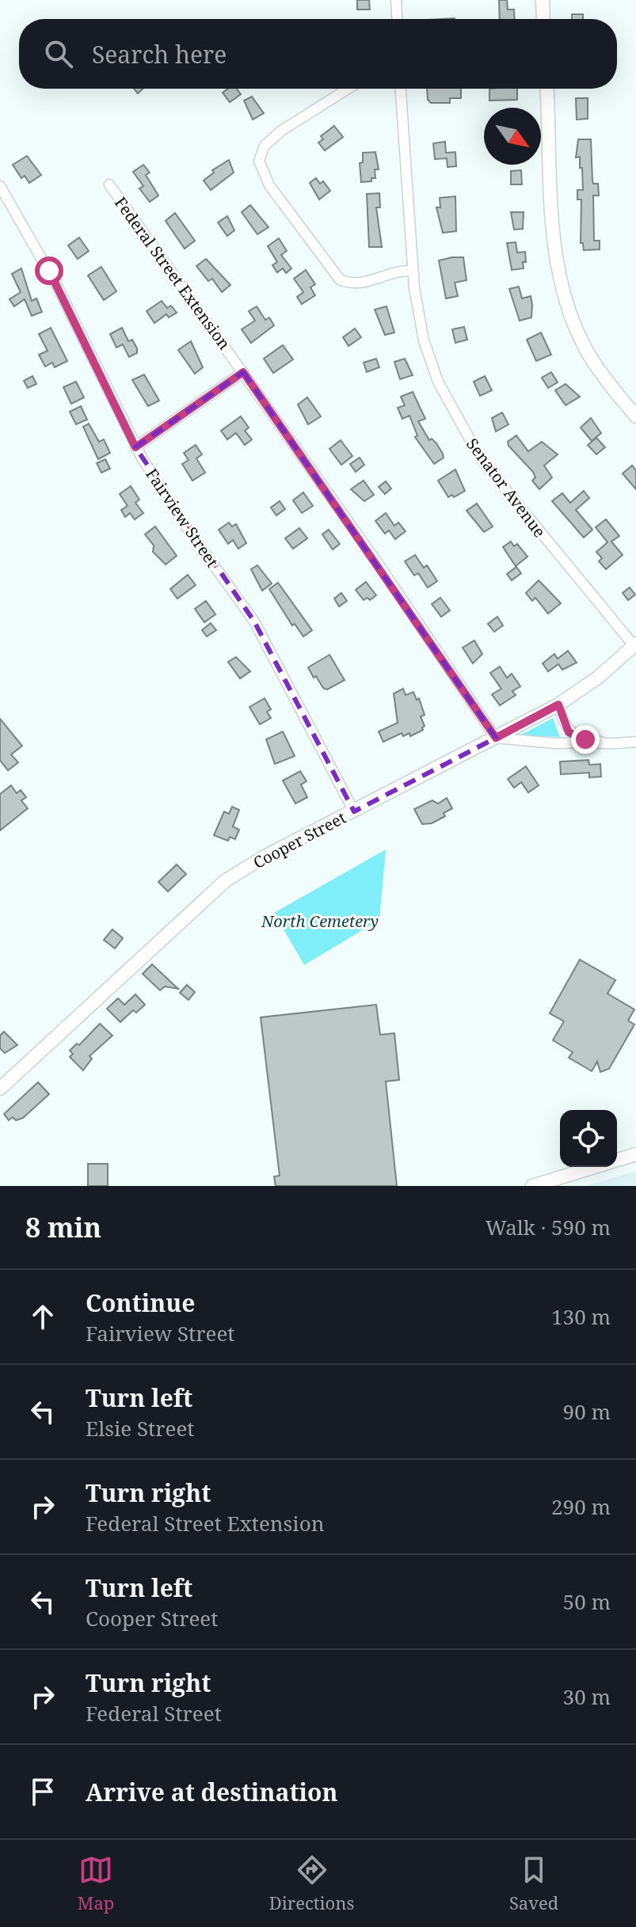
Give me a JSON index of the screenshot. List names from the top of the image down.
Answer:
{
  "streets": {
    "street": [
      "Federal Street Extension",
      "Senator Avenue",
      "Fairview Street",
      "Cooper Street"
    ]
  },
  "crossings": [
    ["Federal Street Extension", "Cooper Street"],
    ["Senator Avenue", "Cooper Street"],
    ["Fairview Street", "Cooper Street"]
  ],
  "parks": ["North Cemetery"],
  "north": "bottom right",
  "page": {
    "search": "Search here",
    "heading": ["8 min", "Walk · 590 m"],
    "list": [
      ["Continue", "Fairview Street", "130 m"],
      ["Turn left", "Elsie Street", "90 m"],
      ["Turn right", "Federal Street Extension", "290 m"],
      ["Turn left", "Cooper Street", "50 m"],
      ["Turn right", "Federal Street", "30 m"],
      "Arrive at destination"
    ],
    "nav": ["Map", "Directions", "Saved"]
  }
}
